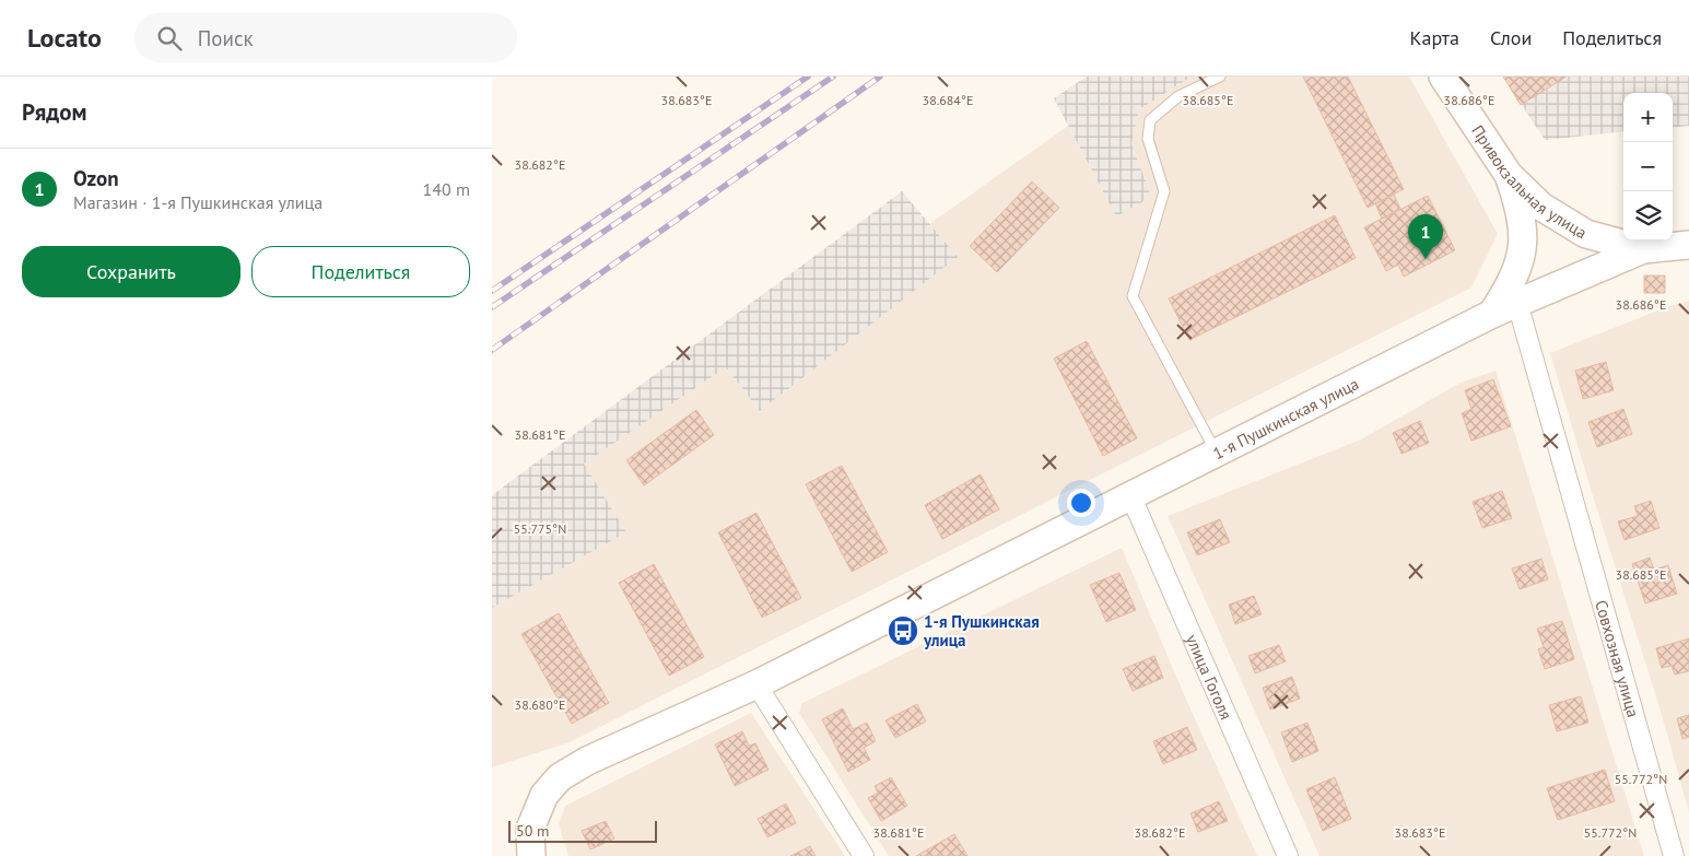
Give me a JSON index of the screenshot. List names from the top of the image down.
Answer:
{
  "streets": {
    "main road": ["Привокзальная улица", "1-я Пушкинская улица"],
    "street": ["Совхозная улица", "улица Гоголя"]
  },
  "crossings": [
    ["Привокзальная улица", "1-я Пушкинская улица"],
    ["1-я Пушкинская улица", "Совхозная улица"],
    ["1-я Пушкинская улица", "улица Гоголя"]
  ],
  "places": {
    "bus stop": ["1-я Пушкинская улица"]
  },
  "scale_bar": "50 m",
  "page": {
    "header": "Locato",
    "search": "Поиск",
    "nav": ["Карта", "Слои", "Поделиться"],
    "heading": "Рядом",
    "map_buttons": ["+", "−"],
    "list": [
      {
        "mark": "1",
        "name": "Ozon",
        "note": "Магазин · 1-я Пушкинская улица",
        "value": "140 m"
      }
    ],
    "pins": "1",
    "buttons": ["Сохранить", "Поделиться"],
    "scale": "50 m"
  },
  "coordinates": [
    "38.686°E",
    "38.683°E",
    "38.684°E",
    "38.685°E",
    "38.682°E",
    "38.681°E",
    "55.775°N",
    "38.680°E",
    "55.772°N"
  ]
}
